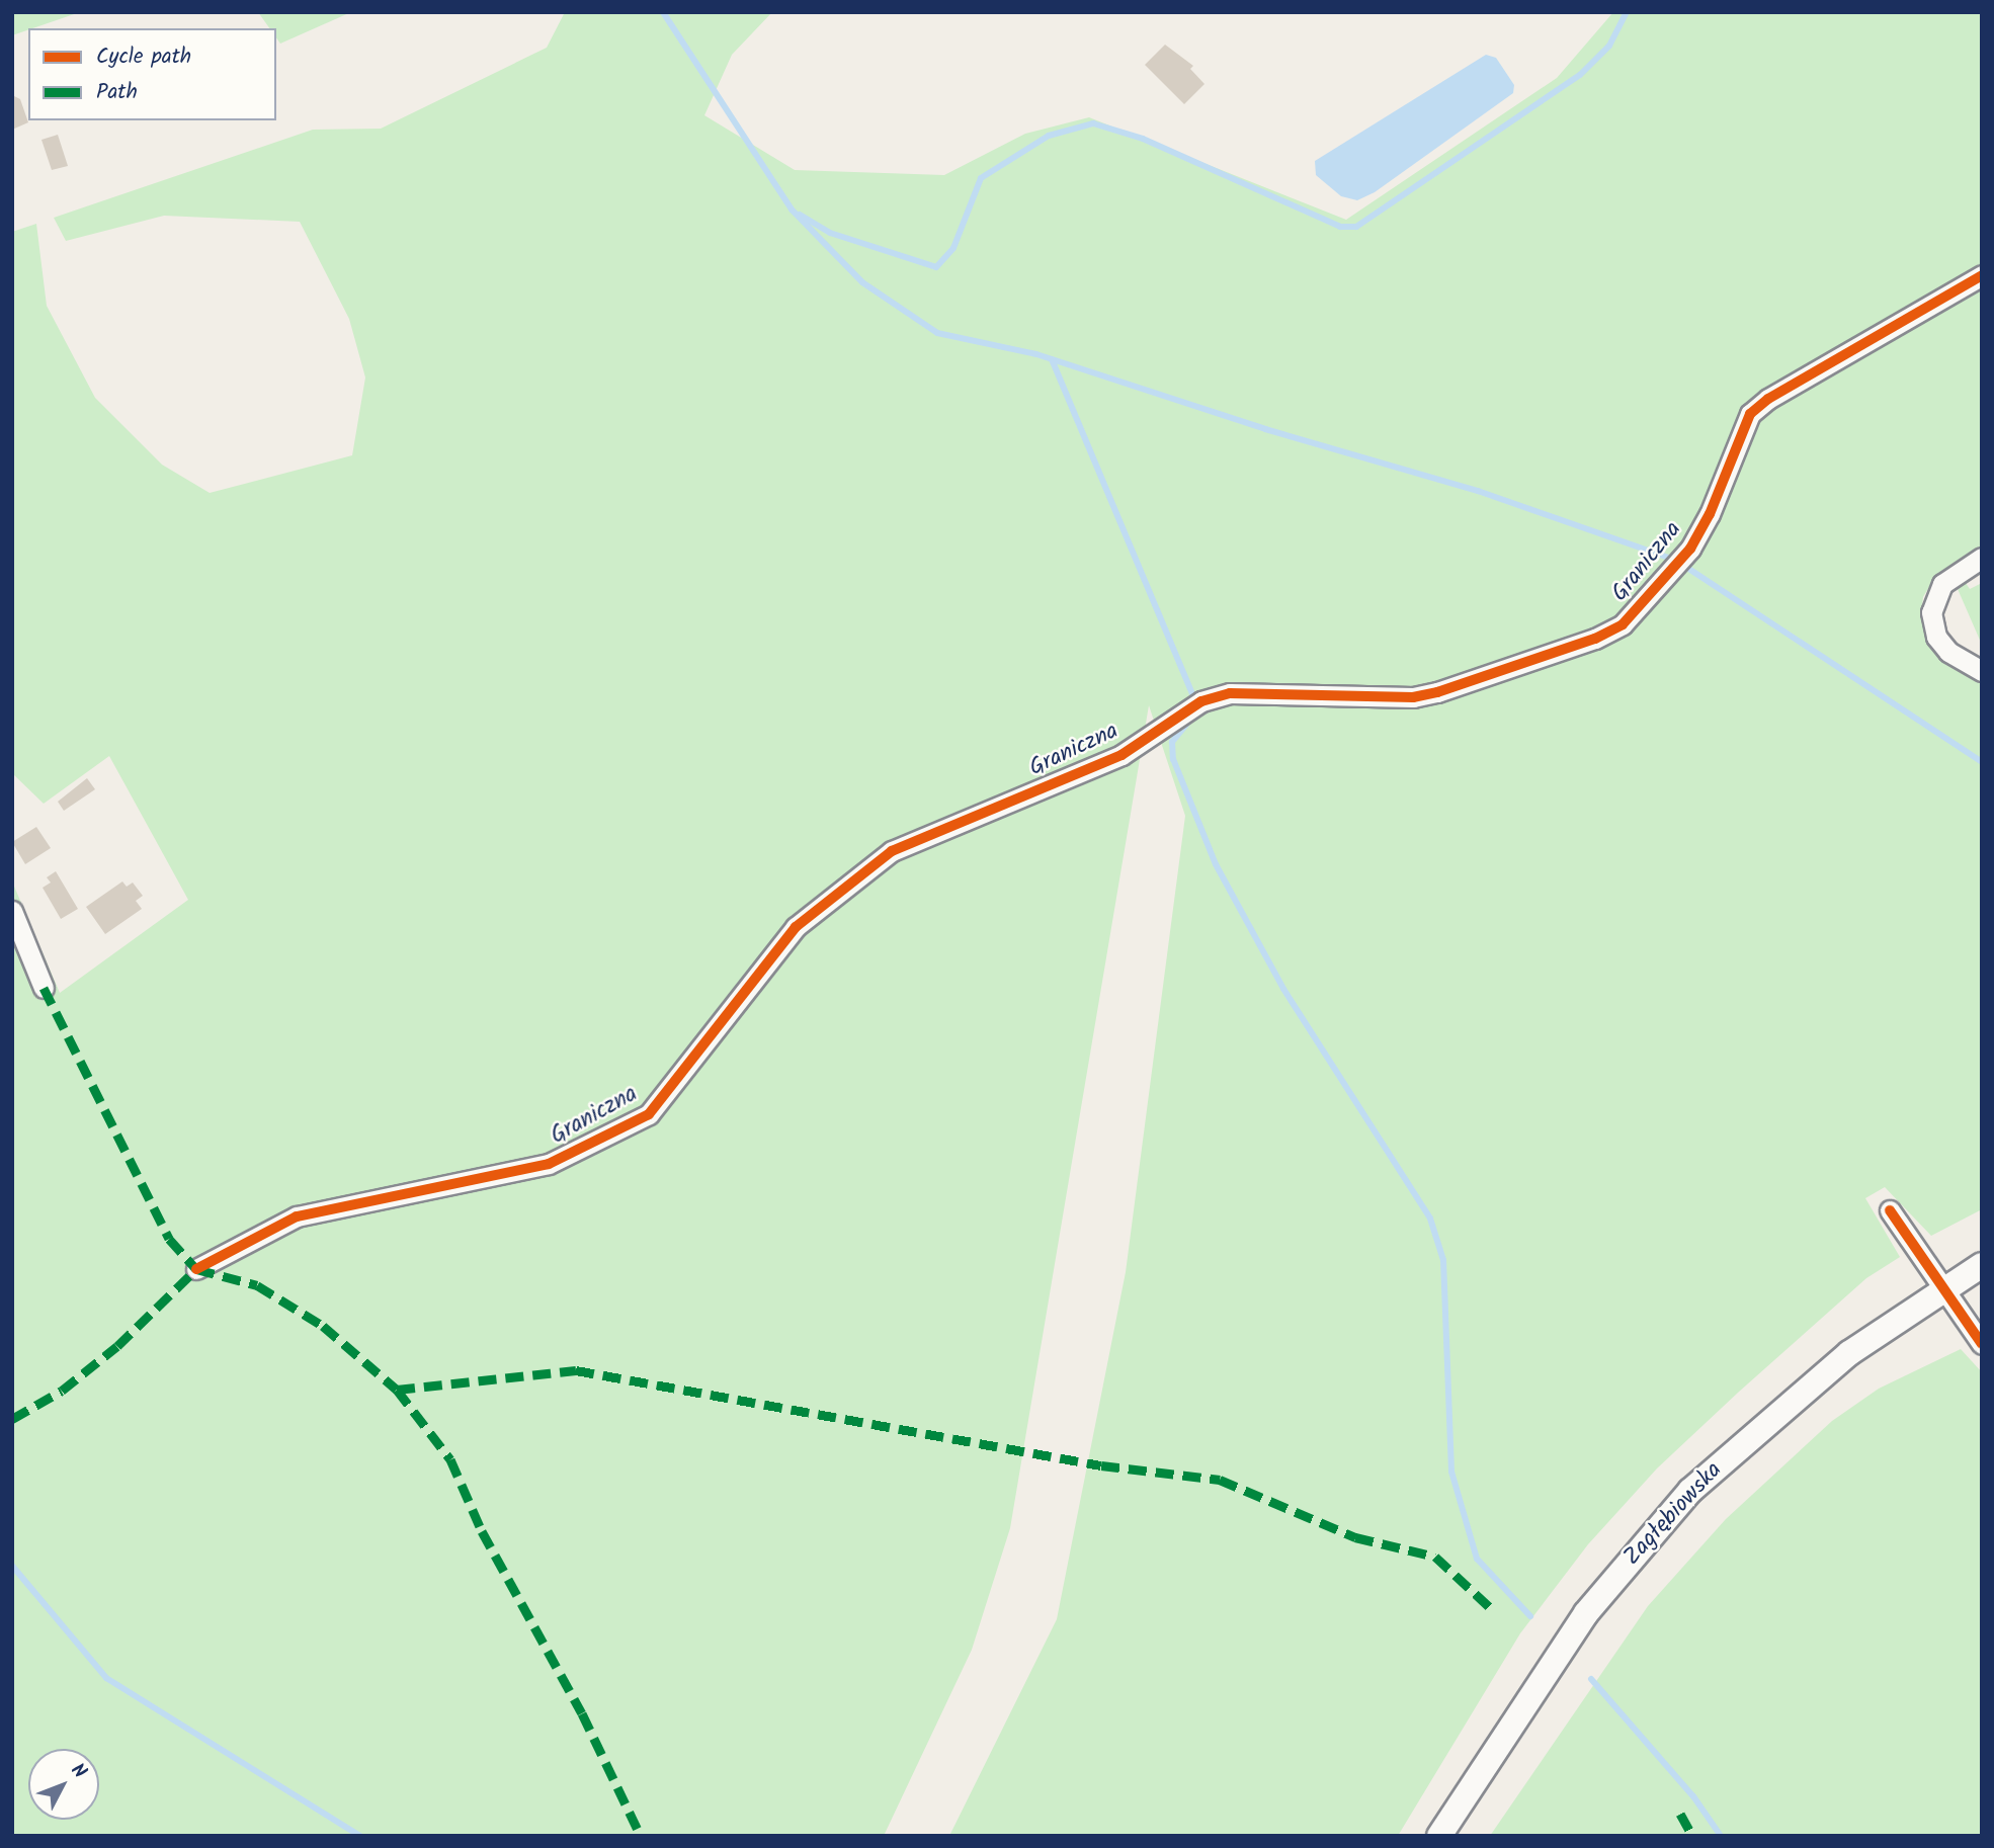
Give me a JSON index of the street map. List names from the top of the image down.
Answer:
{
  "streets": {
    "main road": ["Zagłębiowska"],
    "street": ["Graniczna"]
  },
  "legend": ["Cycle path", "Path"],
  "north": "top right"
}
